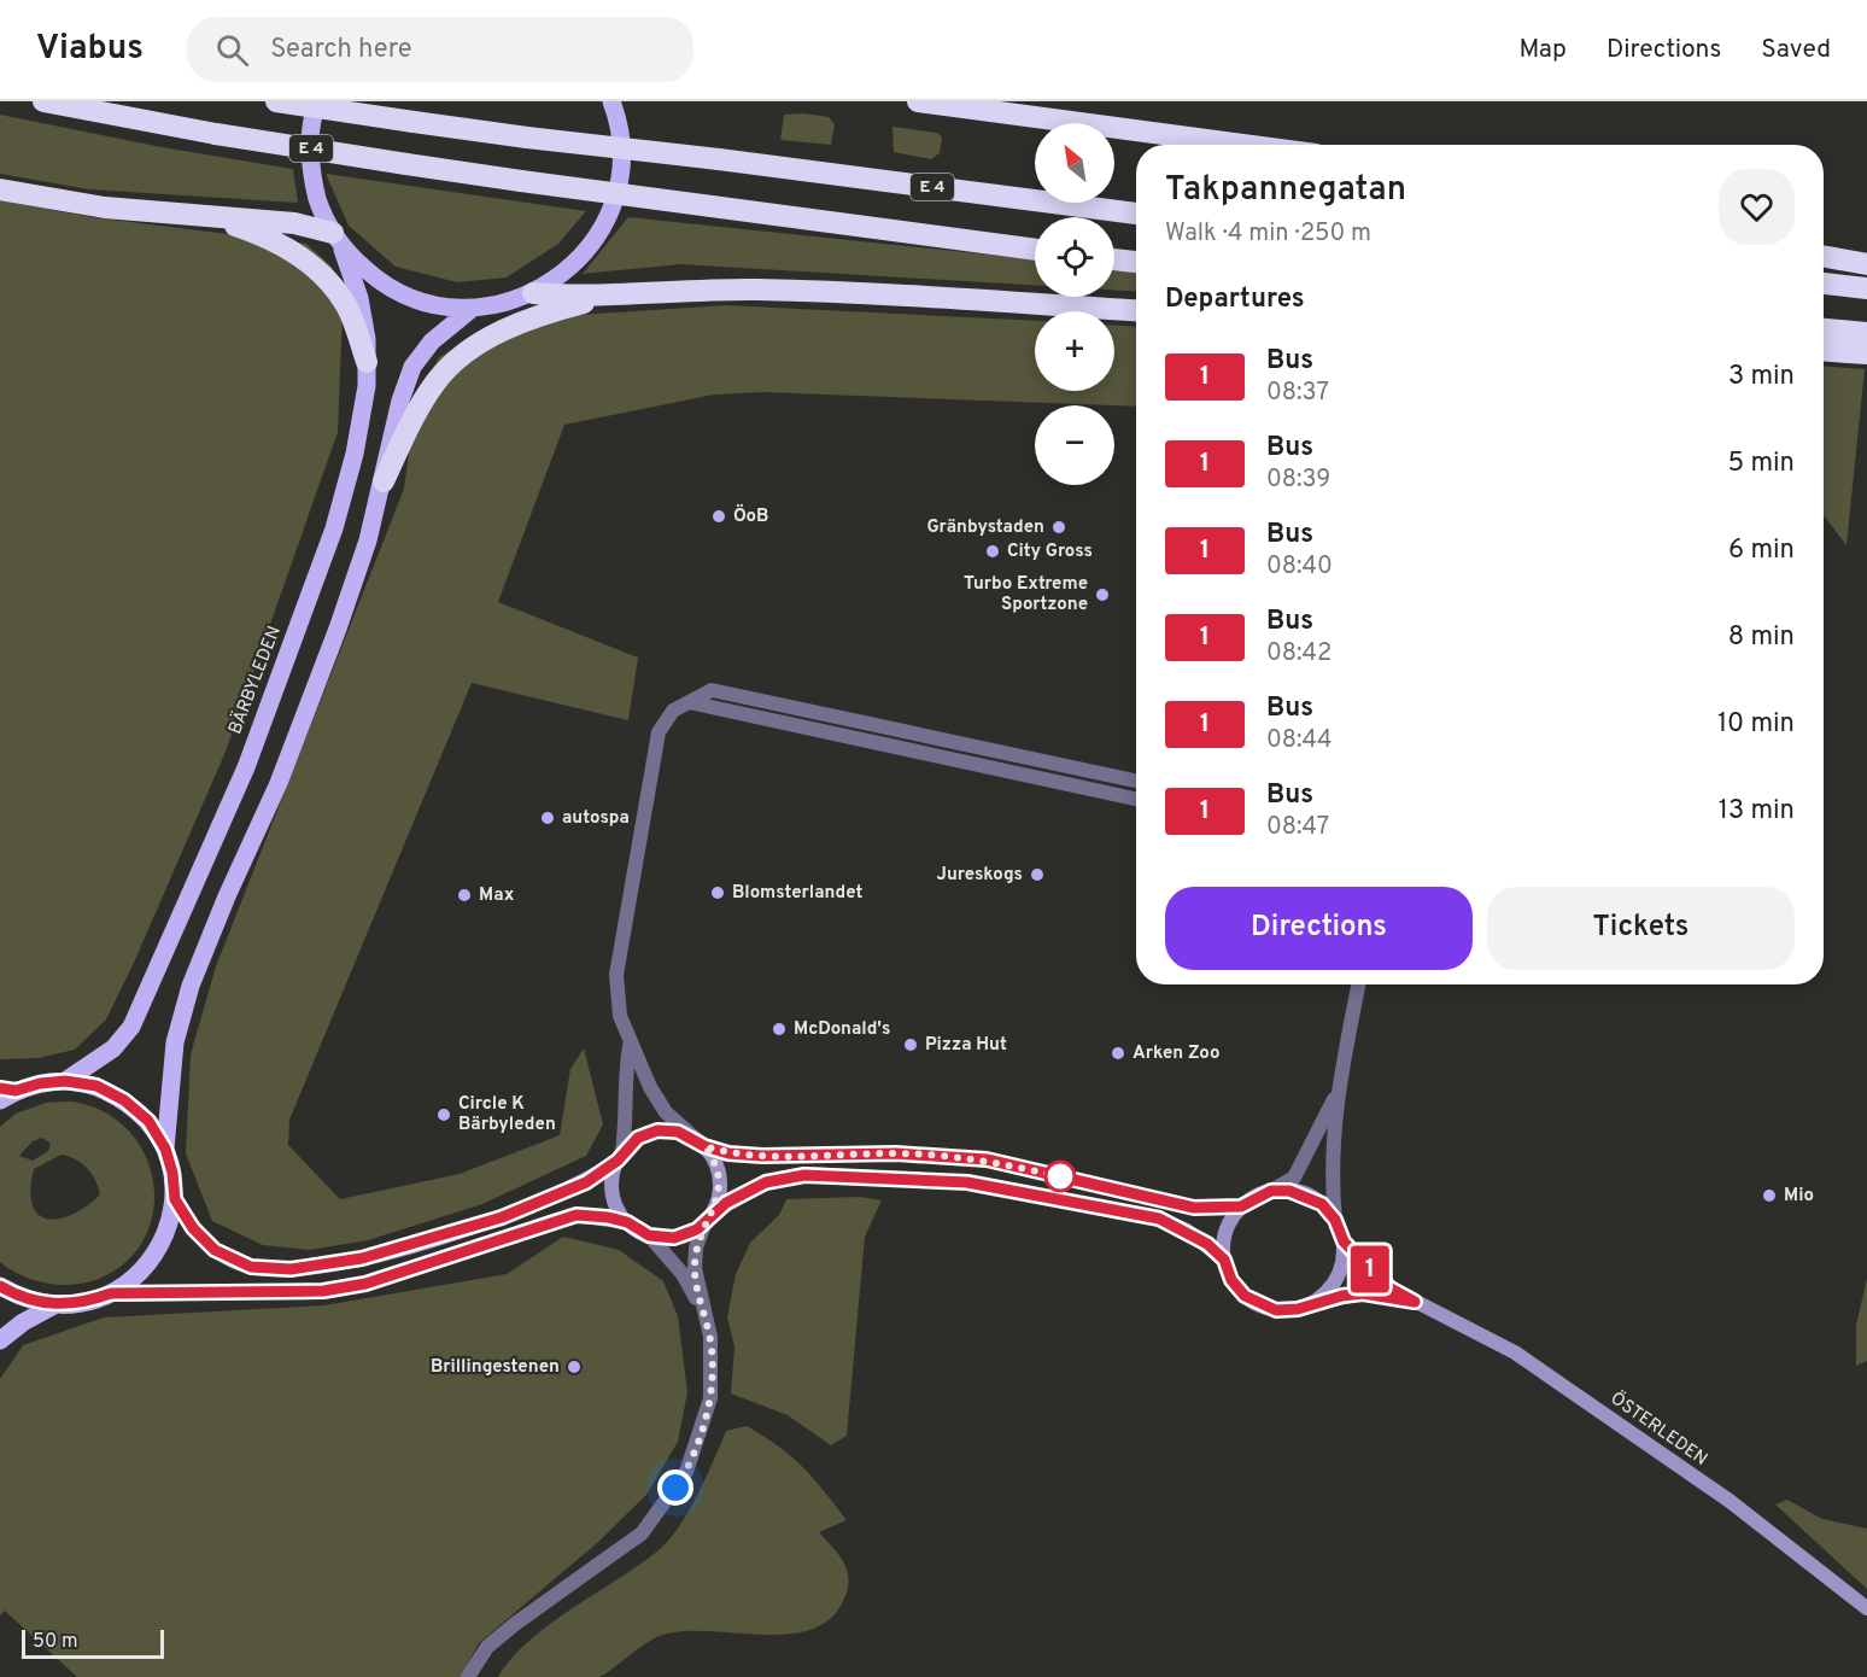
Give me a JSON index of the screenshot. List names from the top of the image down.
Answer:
{
  "streets": {
    "highway": ["E 4"],
    "main road": ["BÄRBYLEDEN", "ÖSTERLEDEN"]
  },
  "places": [
    "ÖoB",
    "Gränbystaden",
    "City Gross",
    "Turbo Extreme Sportzone",
    "autospa",
    "Jureskogs",
    "Blomsterlandet",
    "Max",
    "McDonald's",
    "Pizza Hut",
    "Arken Zoo",
    "Circle K Bärbyleden",
    "Mio",
    "Brillingestenen"
  ],
  "lines": ["bus line 1"],
  "scale_bar": "50 m",
  "north": "top left",
  "page": {
    "header": "Viabus",
    "search": "Search here",
    "nav": ["Map", "Directions", "Saved"],
    "on_map": "1",
    "map_buttons": ["+", "−"],
    "heading": [
      ["Takpannegatan", "Walk · 4 min · 250 m"],
      "Departures"
    ],
    "list": [
      {
        "mark": "1",
        "name": "Bus",
        "note": "08:37",
        "value": "3 min"
      },
      {
        "mark": "1",
        "name": "Bus",
        "note": "08:39",
        "value": "5 min"
      },
      {
        "mark": "1",
        "name": "Bus",
        "note": "08:40",
        "value": "6 min"
      },
      {
        "mark": "1",
        "name": "Bus",
        "note": "08:42",
        "value": "8 min"
      },
      {
        "mark": "1",
        "name": "Bus",
        "note": "08:44",
        "value": "10 min"
      },
      {
        "mark": "1",
        "name": "Bus",
        "note": "08:47",
        "value": "13 min"
      }
    ],
    "buttons": ["Directions", "Tickets"],
    "scale": "50 m"
  }
}
